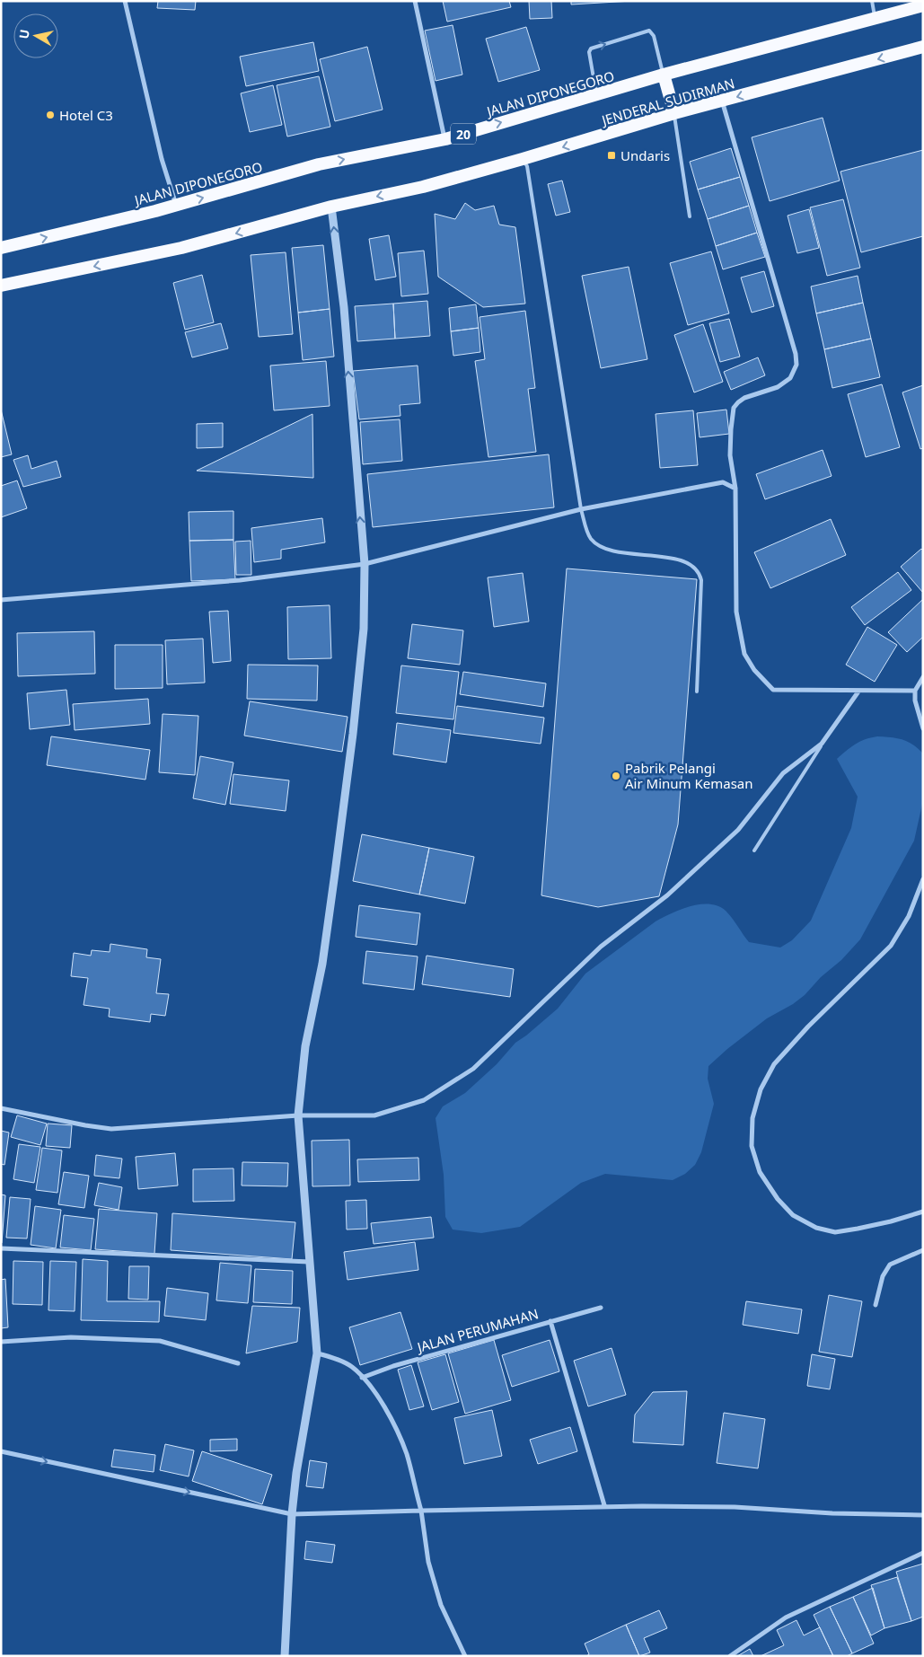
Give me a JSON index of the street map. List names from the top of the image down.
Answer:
{
  "streets": {
    "highway": ["JALAN DIPONEGORO", "JENDERAL SUDIRMAN", "20"],
    "street": ["JALAN PERUMAHAN"]
  },
  "one_way": ["JENDERAL SUDIRMAN"],
  "places": {
    "other": ["Hotel C3", "Pabrik Pelangi Air Minum Kemasan"],
    "transit": ["Undaris"]
  },
  "north": "left"
}
